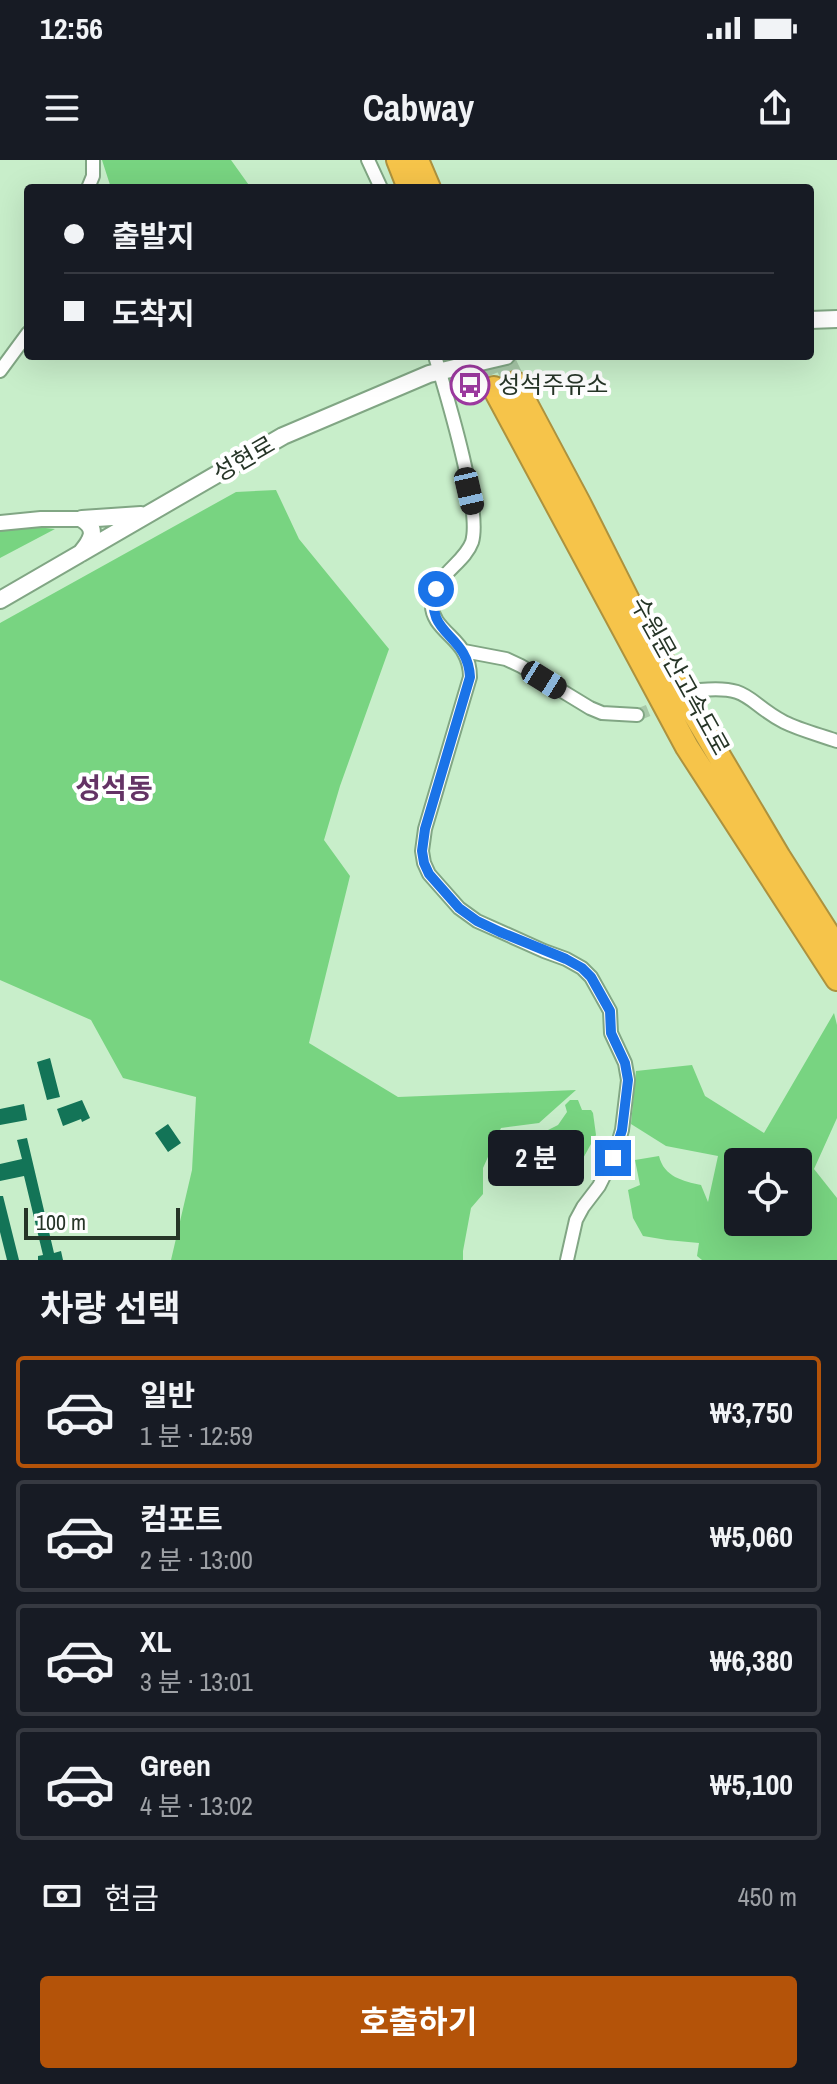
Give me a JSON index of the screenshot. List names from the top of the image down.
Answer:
{
  "streets": {
    "highway": ["수원문산고속도로"],
    "main road": ["성현로"]
  },
  "districts": ["성석동"],
  "places": {
    "bus stop": ["성석주유소"]
  },
  "scale_bar": "100 m",
  "page": {
    "status": "12:56",
    "header": "Cabway",
    "banner": ["출발지", "도착지"],
    "bubble": "2 분",
    "scale": "100 m",
    "heading": "차량 선택",
    "list": [
      {
        "name": "일반",
        "note": "1 분 · 12:59",
        "value": "₩3,750"
      },
      {
        "name": "컴포트",
        "note": "2 분 · 13:00",
        "value": "₩5,060"
      },
      {
        "name": "XL",
        "note": "3 분 · 13:01",
        "value": "₩6,380"
      },
      {
        "name": "Green",
        "note": "4 분 · 13:02",
        "value": "₩5,100"
      }
    ],
    "pay": ["현금", "450 m"],
    "buttons": "호출하기"
  }
}
